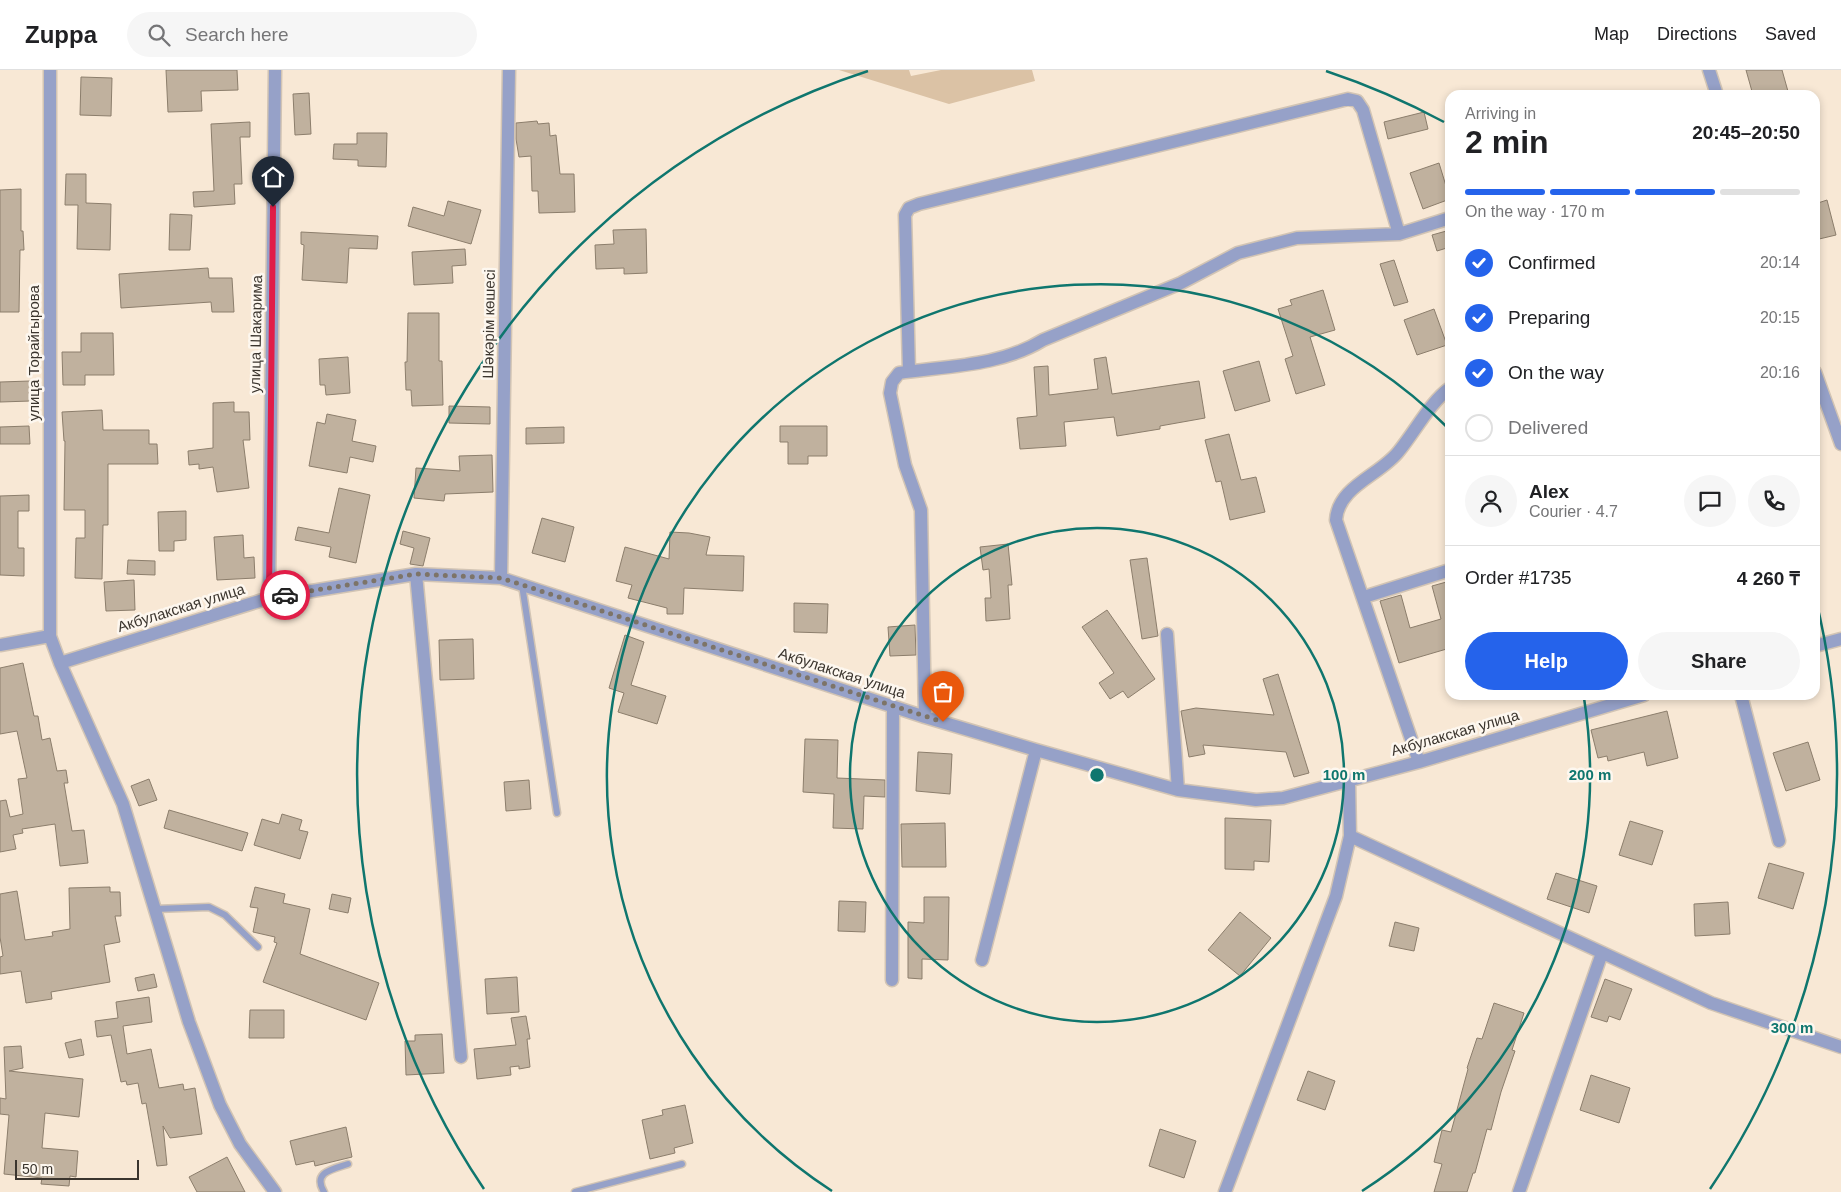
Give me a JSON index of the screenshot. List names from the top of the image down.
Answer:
{
  "streets": {
    "street": [
      "Шәкәрім көшесі",
      "улица Шакарима",
      "улица Торайгырова",
      "Акбулакская улица"
    ]
  },
  "crossings": [
    ["Шәкәрім көшесі", "Акбулакская улица"],
    ["улица Шакарима", "Акбулакская улица"]
  ],
  "scale_bar": "50 m",
  "page": {
    "header": "Zuppa",
    "search": "Search here",
    "nav": ["Map", "Directions", "Saved"],
    "heading": ["2 min", "Arriving in", "20:45–20:50"],
    "panel": [
      "Alex",
      "Courier · 4.7",
      "Order #1735",
      "4 260 ₸"
    ],
    "bar": "On the way · 170 m",
    "list": [
      ["Confirmed", "20:14"],
      ["Preparing", "20:15"],
      ["On the way", "20:16"],
      "Delivered"
    ],
    "buttons": ["Help", "Share"],
    "scale": "50 m"
  },
  "rings": ["100 m", "200 m", "300 m"]
}
